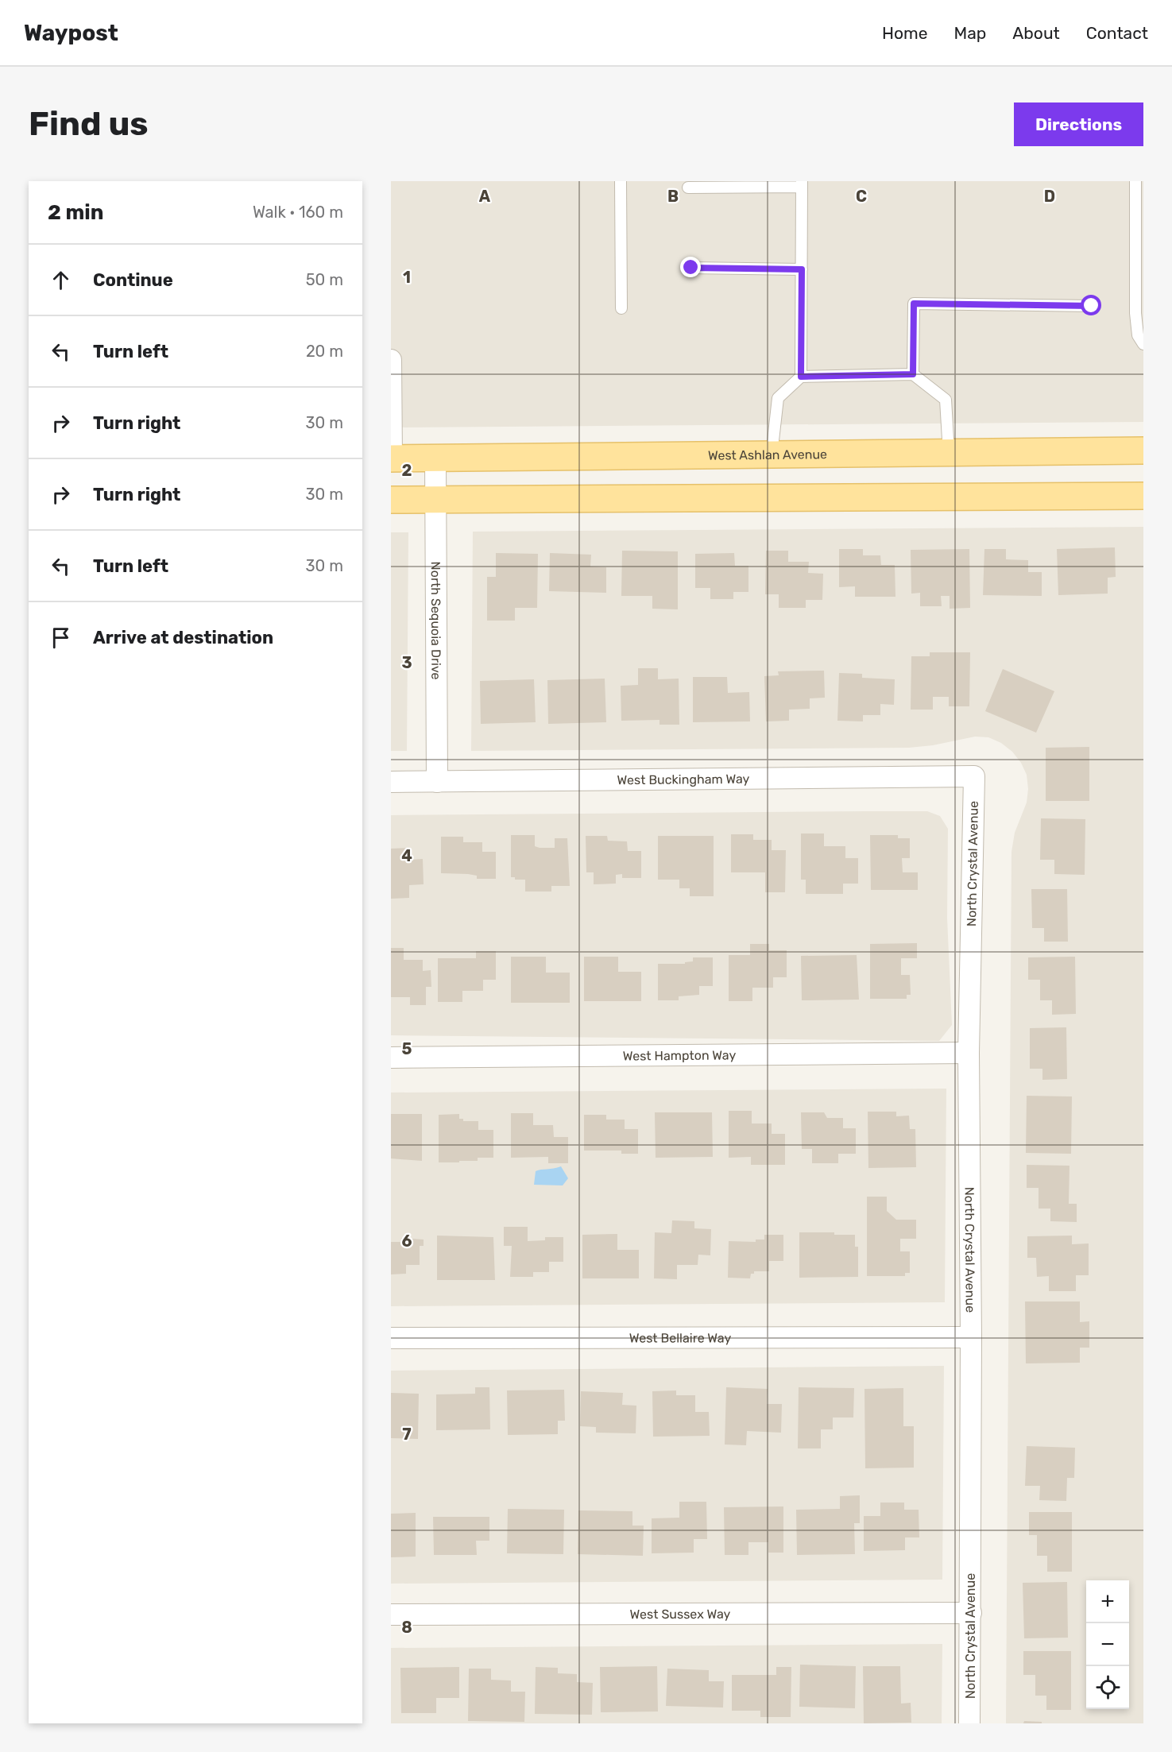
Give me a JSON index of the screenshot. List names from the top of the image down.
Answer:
{
  "streets": {
    "main road": ["West Ashlan Avenue"],
    "street": [
      "North Sequoia Drive",
      "West Buckingham Way",
      "North Crystal Avenue",
      "West Hampton Way",
      "West Bellaire Way",
      "West Sussex Way"
    ]
  },
  "crossings": [
    ["West Ashlan Avenue", "North Sequoia Drive"],
    ["North Sequoia Drive", "West Buckingham Way"],
    ["West Buckingham Way", "North Crystal Avenue"],
    ["North Crystal Avenue", "West Hampton Way"],
    ["North Crystal Avenue", "West Bellaire Way"],
    ["North Crystal Avenue", "West Sussex Way"]
  ],
  "page": {
    "header": "Waypost",
    "nav": [
      "Home",
      "Map",
      "About",
      "Contact"
    ],
    "buttons": "Directions",
    "title": "Find us",
    "heading": ["2 min", "Walk · 160 m"],
    "list": [
      ["Continue", "50 m"],
      ["Turn left", "20 m"],
      ["Turn right", "30 m"],
      ["Turn right", "30 m"],
      ["Turn left", "30 m"],
      "Arrive at destination"
    ],
    "map_buttons": ["+", "−"]
  },
  "grid": {
    "columns": [
      "A",
      "B",
      "C",
      "D"
    ],
    "rows": [
      "1",
      "2",
      "3",
      "4",
      "5",
      "6",
      "7",
      "8"
    ]
  }
}
